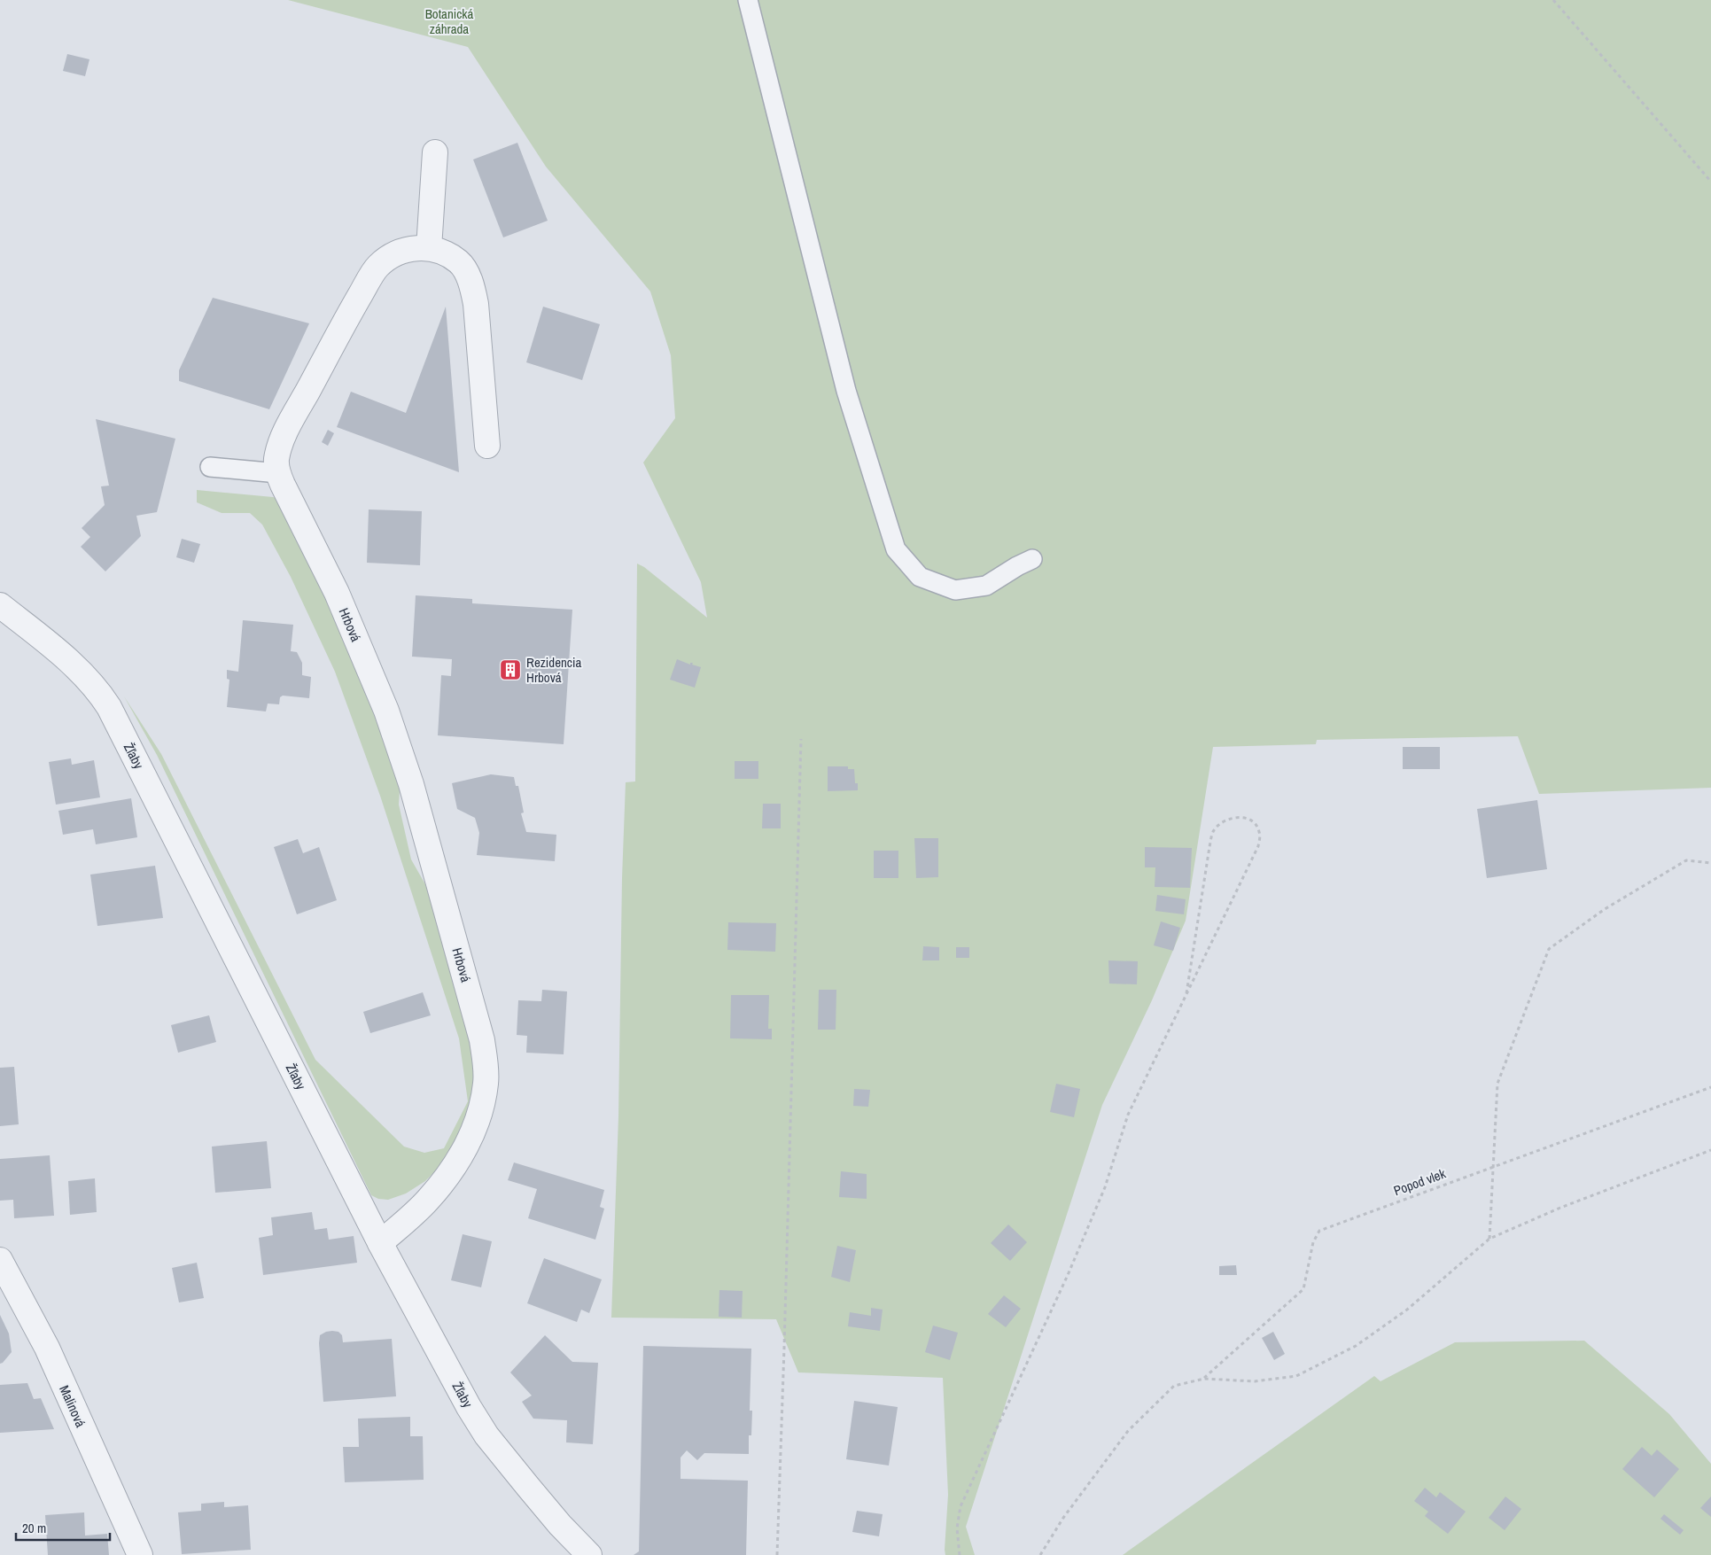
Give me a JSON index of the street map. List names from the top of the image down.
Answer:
{
  "streets": {
    "street": ["Hrbová", "Žľaby", "Malinová"],
    "path": ["Popod vlek"]
  },
  "crossings": [
    ["Hrbová", "Žľaby"]
  ],
  "parks": ["Botanická záhrada"],
  "places": {
    "building": ["Rezidencia Hrbová"]
  },
  "scale_bar": "20 m"
}
